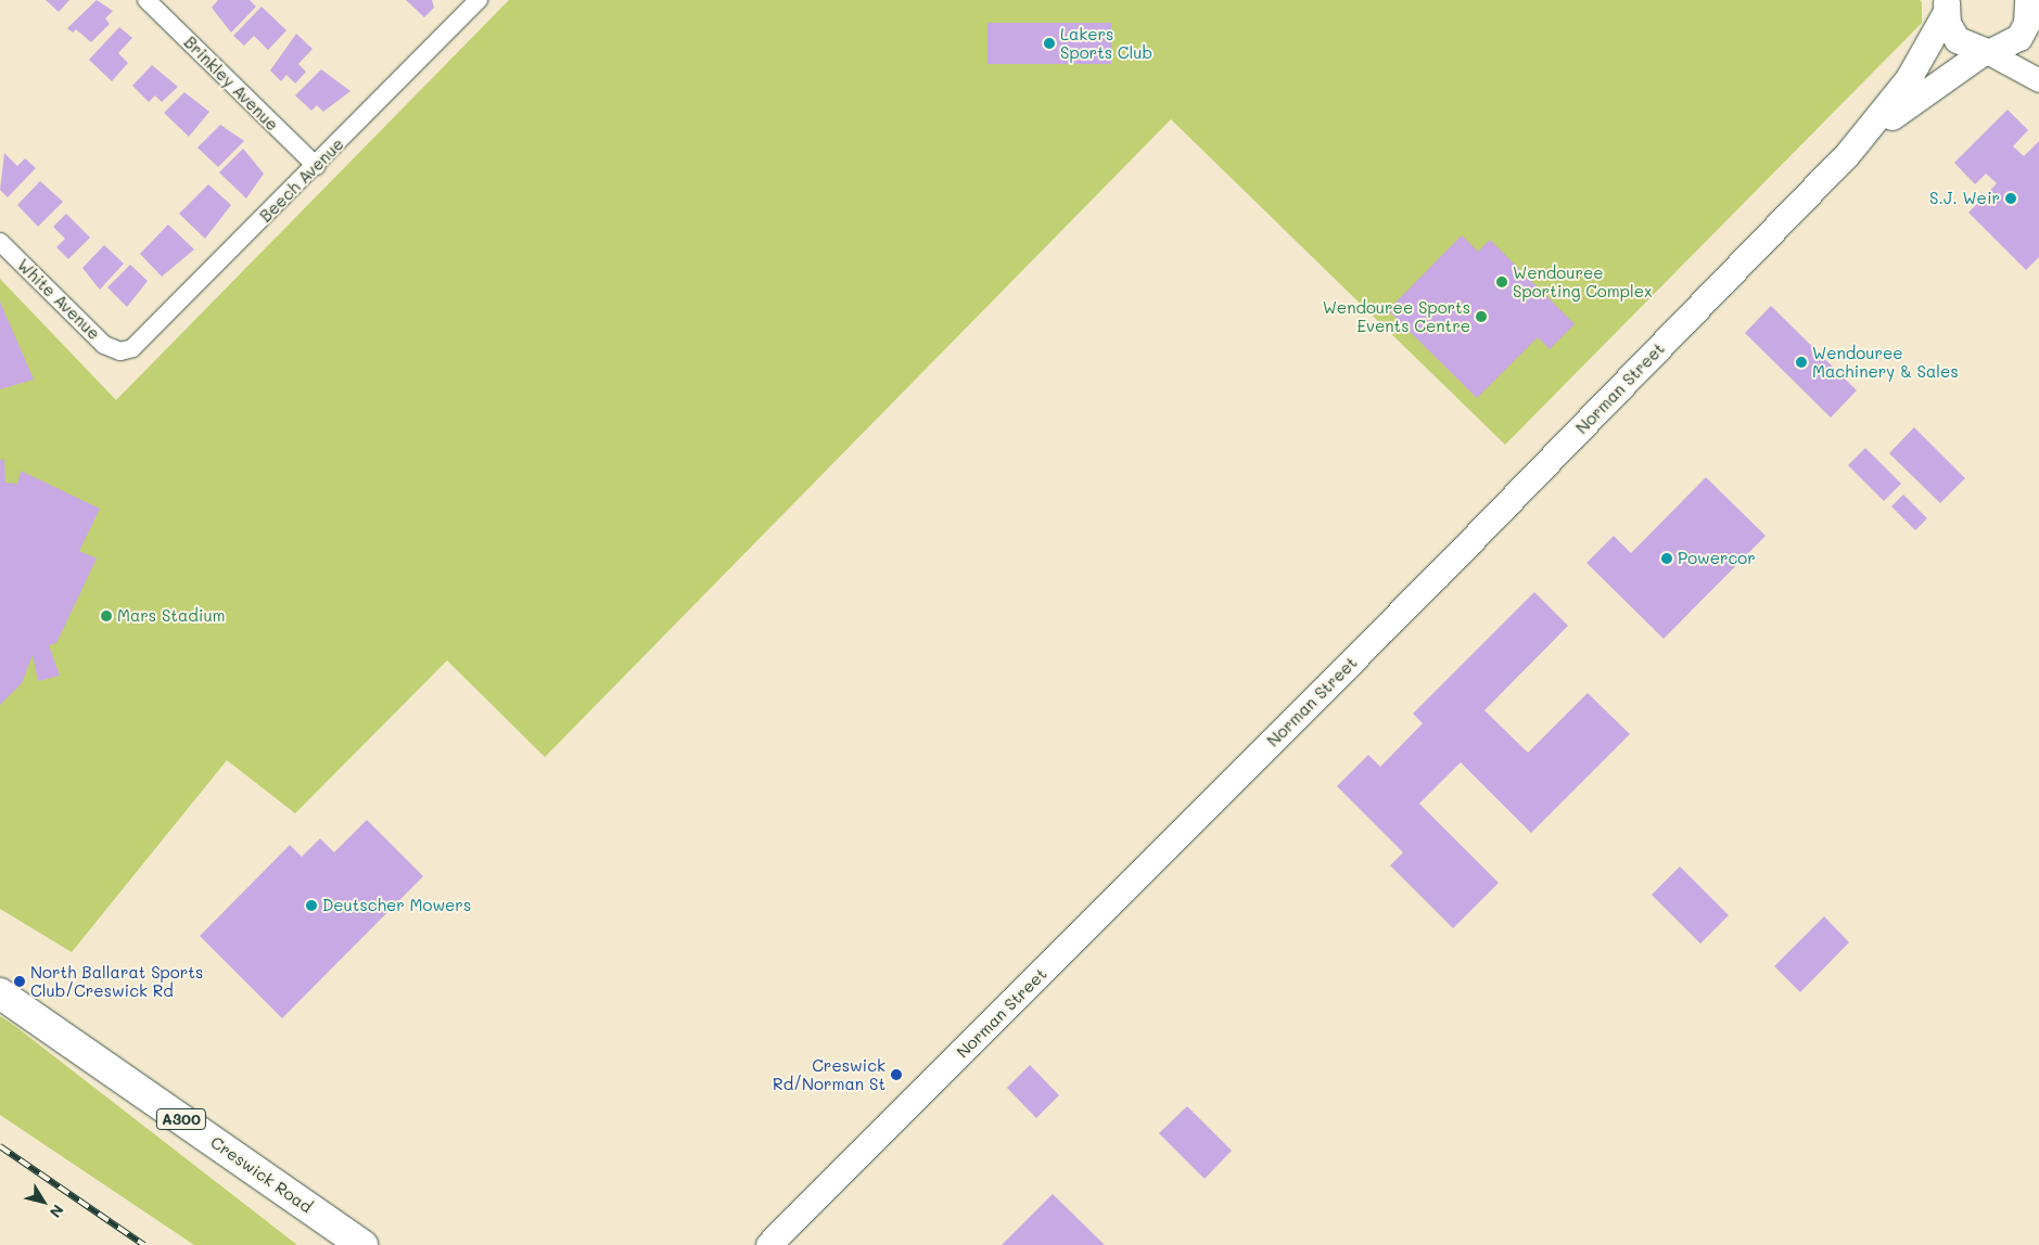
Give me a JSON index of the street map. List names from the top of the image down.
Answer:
{
  "streets": {
    "highway": ["A300", "Creswick Road"],
    "main road": ["Norman Street"],
    "street": ["Brinkley Avenue", "Beech Avenue", "White Avenue"]
  },
  "crossings": [
    ["Brinkley Avenue", "Beech Avenue"],
    ["Beech Avenue", "White Avenue"]
  ],
  "places": [
    "Lakers Sports Club",
    "S.J. Weir",
    "Wendouree Sporting Complex",
    "Wendouree Sports Events Centre",
    "Wendouree Machinery & Sales",
    "Powercor",
    "Mars Stadium",
    "Deutscher Mowers",
    "North Ballarat Sports Club/Creswick Rd",
    "Creswick Rd/Norman St"
  ],
  "north": "bottom right"
}
